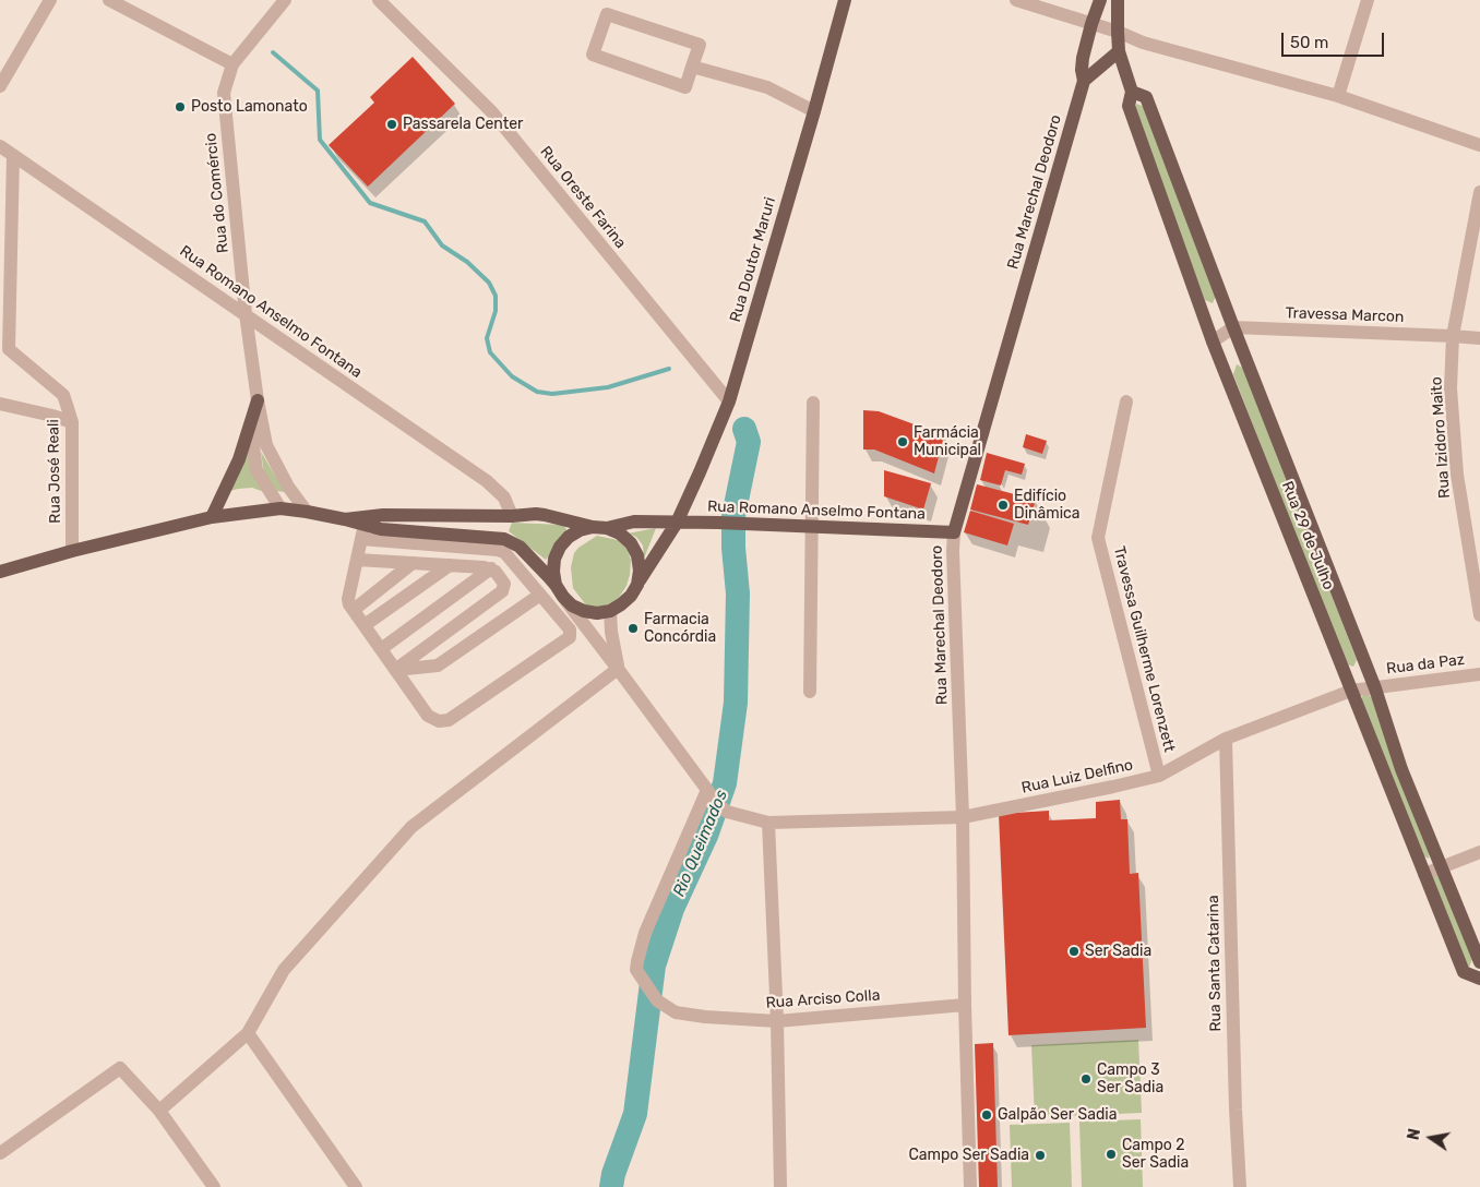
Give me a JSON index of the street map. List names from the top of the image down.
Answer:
{
  "streets": {
    "main road": [
      "Rua Marechal Deodoro",
      "Rua Doutor Maruri",
      "Rua Romano Anselmo Fontana",
      "Rua 29 de Julho"
    ],
    "street": [
      "Rua do Comércio",
      "Rua Oreste Farina",
      "Travessa Marcon",
      "Rua Izidoro Maito",
      "Rua José Reali",
      "Travessa Guilherme Lorenzett",
      "Rua da Paz",
      "Rua Luiz Delfino",
      "Rua Santa Catarina",
      "Rua Arciso Colla"
    ]
  },
  "crossings": [
    ["Rua Marechal Deodoro", "Rua Romano Anselmo Fontana"],
    ["Rua Marechal Deodoro", "Rua Luiz Delfino"],
    ["Rua Marechal Deodoro", "Rua Arciso Colla"],
    ["Rua do Comércio", "Rua Romano Anselmo Fontana"],
    ["Rua Oreste Farina", "Rua Doutor Maruri"],
    ["Rua Doutor Maruri", "Rua Romano Anselmo Fontana"],
    ["Rua Romano Anselmo Fontana", "Rua José Reali"],
    ["Travessa Marcon", "Rua Izidoro Maito"],
    ["Travessa Marcon", "Rua 29 de Julho"],
    ["Rua 29 de Julho", "Rua da Paz"],
    ["Rua 29 de Julho", "Rua Luiz Delfino"],
    ["Travessa Guilherme Lorenzett", "Rua Luiz Delfino"],
    ["Rua da Paz", "Rua Luiz Delfino"],
    ["Rua Luiz Delfino", "Rua Santa Catarina"],
    ["Rua Luiz Delfino", "Rua Arciso Colla"]
  ],
  "water": ["Rio Queimados"],
  "places": [
    "Posto Lamonato",
    "Passarela Center",
    "Farmácia Municipal",
    "Edifício Dinâmica",
    "Farmacia Concórdia",
    "Ser Sadia",
    "Campo 3 Ser Sadia",
    "Galpão Ser Sadia",
    "Campo 2 Ser Sadia",
    "Campo Ser Sadia"
  ],
  "scale_bar": "50 m",
  "north": "left"
}
